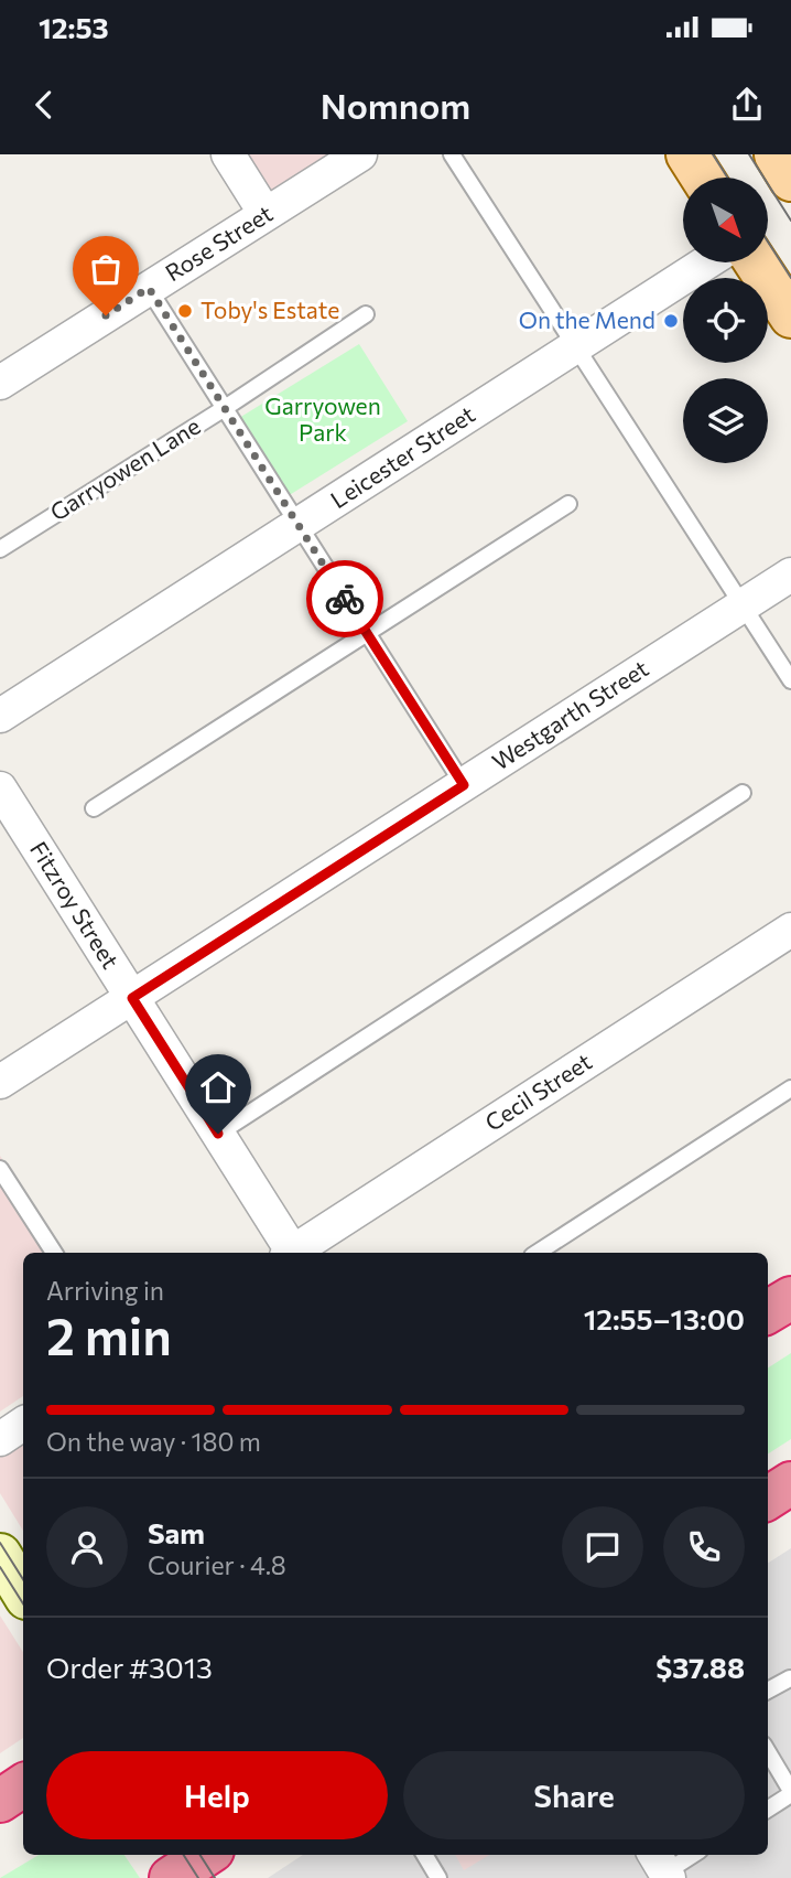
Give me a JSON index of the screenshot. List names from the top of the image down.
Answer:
{
  "streets": {
    "street": [
      "Rose Street",
      "Leicester Street",
      "Westgarth Street",
      "Fitzroy Street",
      "Cecil Street"
    ],
    "lane": ["Garryowen Lane"]
  },
  "crossings": [
    ["Westgarth Street", "Fitzroy Street"]
  ],
  "parks": ["Garryowen Park"],
  "places": ["Toby's Estate", "On the Mend"],
  "north": "bottom right",
  "page": {
    "status": "12:53",
    "header": "Nomnom",
    "heading": ["2 min", "Arriving in", "12:55–13:00"],
    "panel": [
      "Sam",
      "Courier · 4.8",
      "Order #3013",
      "$37.88"
    ],
    "bar": "On the way · 180 m",
    "buttons": ["Help", "Share"]
  }
}
